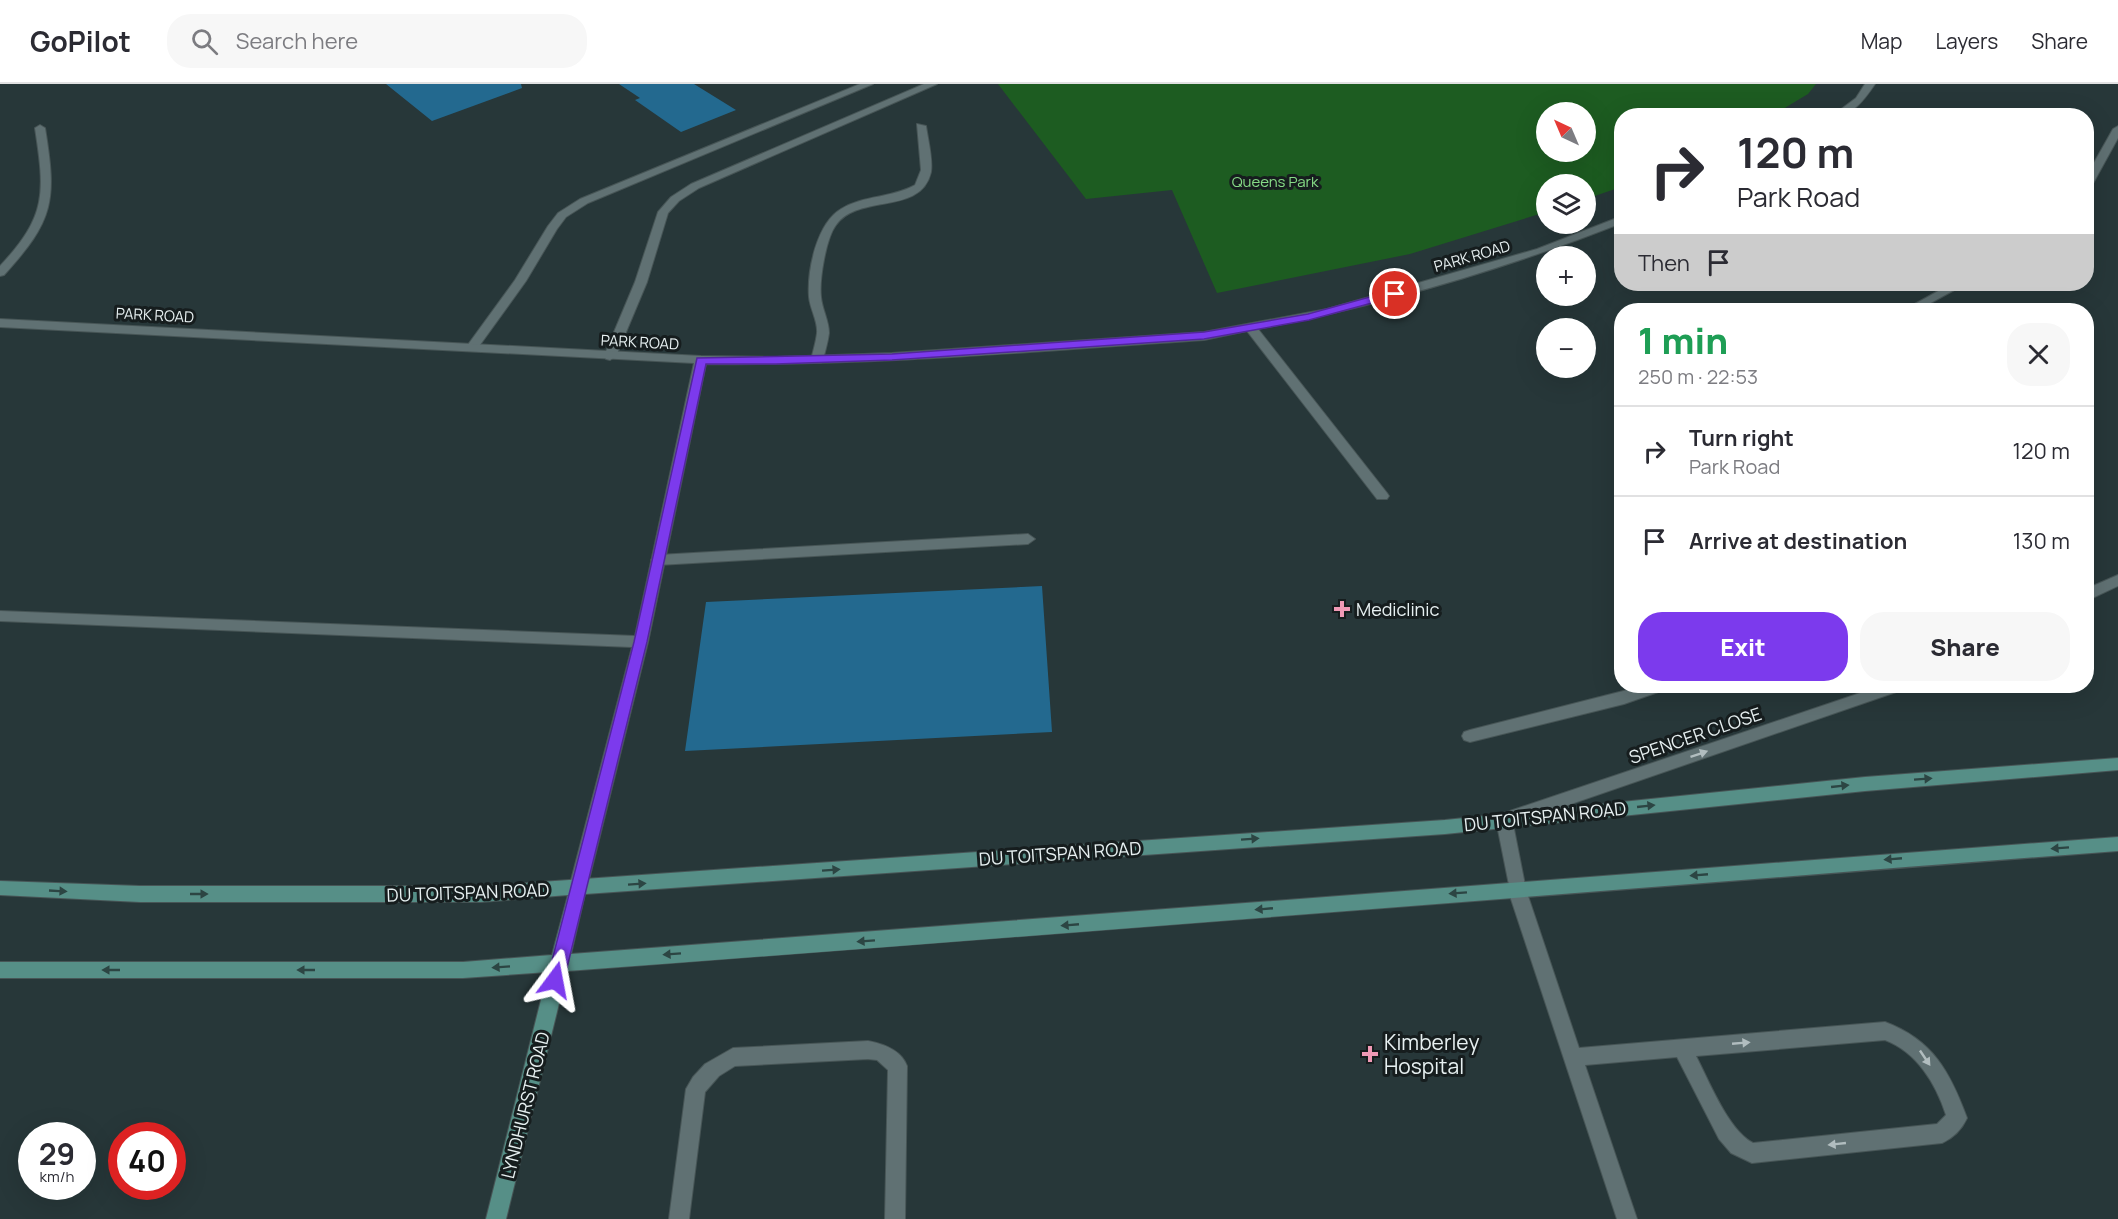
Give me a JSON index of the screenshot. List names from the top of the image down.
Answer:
{
  "streets": {
    "street": [
      "PARK ROAD",
      "SPENCER CLOSE",
      "DU TOITSPAN ROAD",
      "LYNDHURST ROAD"
    ]
  },
  "crossings": [
    ["PARK ROAD", "LYNDHURST ROAD"],
    ["SPENCER CLOSE", "DU TOITSPAN ROAD"],
    ["DU TOITSPAN ROAD", "LYNDHURST ROAD"]
  ],
  "parks": ["Queens Park"],
  "places": {
    "health": ["Mediclinic", "Kimberley Hospital"]
  },
  "north": "top left",
  "page": {
    "header": "GoPilot",
    "search": "Search here",
    "nav": ["Map", "Layers", "Share"],
    "map_buttons": ["+", "−"],
    "turn": ["120 m", "Park Road"],
    "then": "Then",
    "heading": ["1 min", "250 m · 22:53"],
    "list": [
      {
        "name": "Turn right",
        "note": "Park Road",
        "value": "120 m"
      },
      {
        "name": "Arrive at destination",
        "value": "130 m"
      }
    ],
    "buttons": ["Exit", "Share"],
    "speed": "29 km/h",
    "limit": "40"
  }
}
